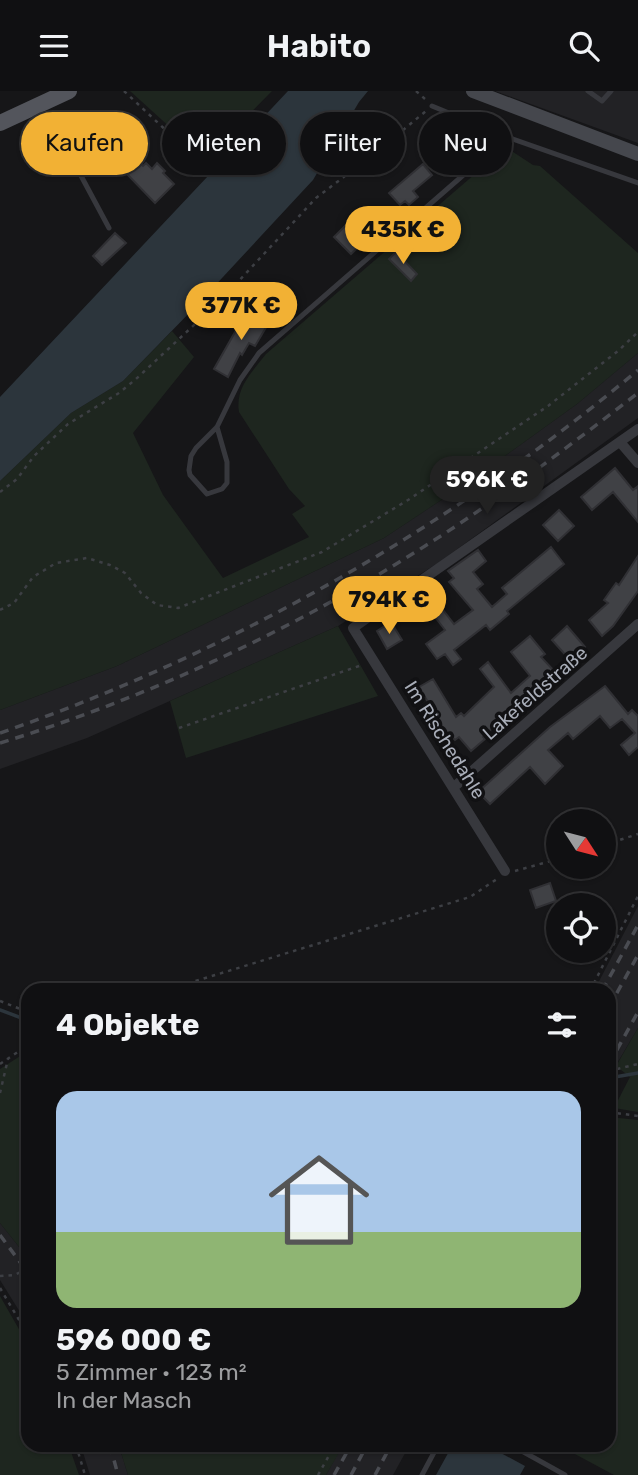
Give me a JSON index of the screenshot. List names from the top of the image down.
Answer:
{
  "streets": {
    "street": ["Lakefeldstraße", "Im Rischedahle"]
  },
  "crossings": [
    ["Lakefeldstraße", "Im Rischedahle"]
  ],
  "north": "bottom right",
  "page": {
    "header": "Habito",
    "chip": [
      "Kaufen",
      "Mieten",
      "Filter",
      "Neu"
    ],
    "price": [
      "435K €",
      "377K €",
      "596K €",
      "794K €"
    ],
    "heading": "4 Objekte",
    "list": [
      {
        "name": "596 000 €",
        "note": "5 Zimmer · 123 m² · In der Masch"
      }
    ]
  }
}
